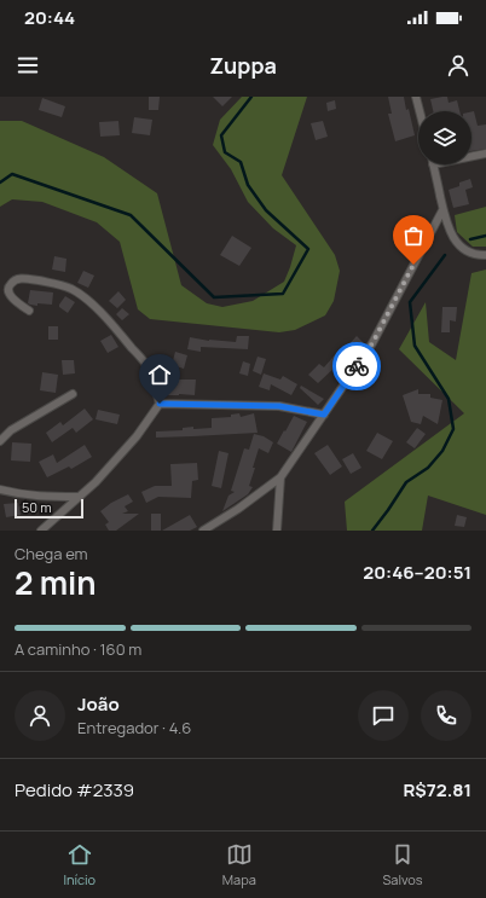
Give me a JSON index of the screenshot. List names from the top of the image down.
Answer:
{
  "scale_bar": "50 m",
  "page": {
    "status": "20:44",
    "header": "Zuppa",
    "scale": "50 m",
    "heading": ["2 min", "Chega em", "20:46–20:51"],
    "panel": [
      "João",
      "Entregador · 4.6",
      "Pedido #2339",
      "R$72.81"
    ],
    "bar": "A caminho · 160 m",
    "tabs": ["Início", "Mapa", "Salvos"]
  }
}
